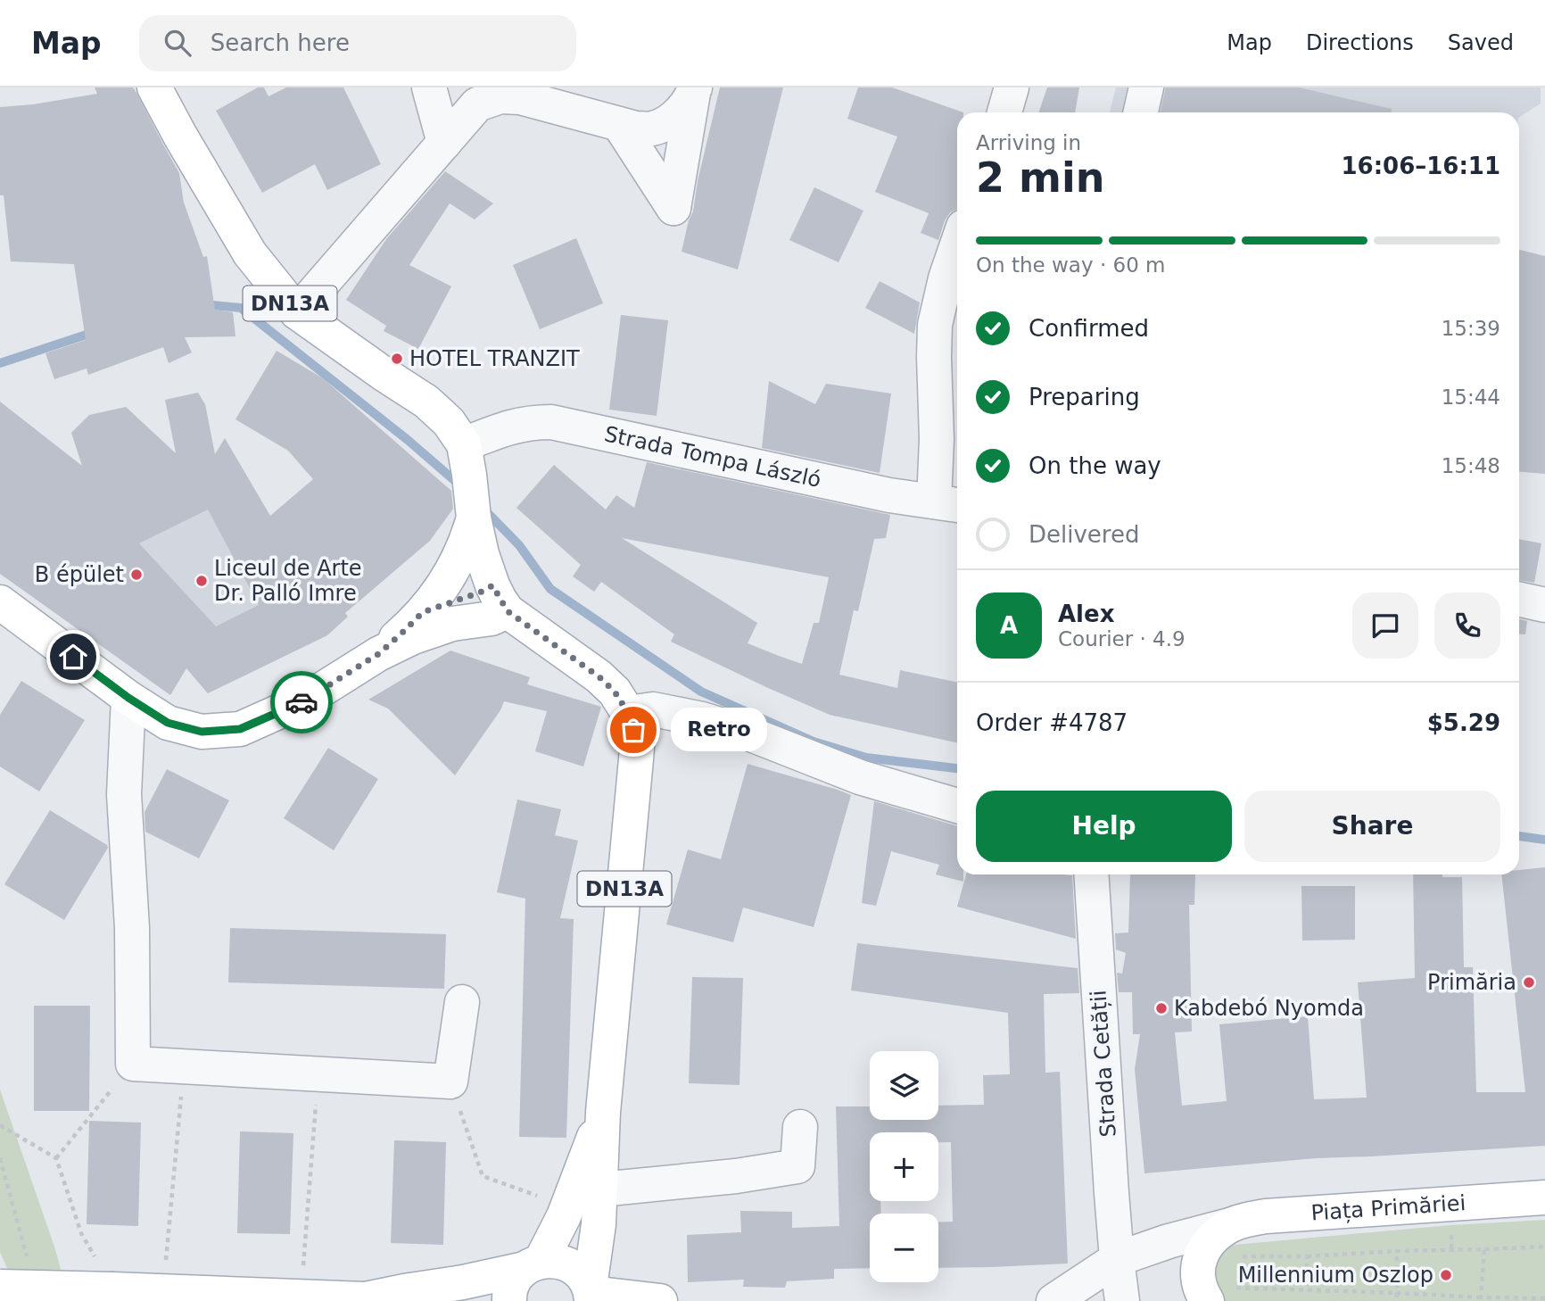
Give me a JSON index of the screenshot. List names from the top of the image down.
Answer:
{
  "streets": {
    "main road": ["DN13A", "Piața Primăriei"],
    "street": ["Strada Tompa László", "Strada Cetății"]
  },
  "crossings": [
    ["DN13A", "Strada Tompa László"],
    ["Strada Cetății", "Piața Primăriei"]
  ],
  "places": [
    "HOTEL TRANZIT",
    "B épület",
    "Liceul de Arte Dr. Palló Imre",
    "Retro",
    "Primăria",
    "Kabdebó Nyomda",
    "Millennium Oszlop"
  ],
  "page": {
    "header": "Map",
    "search": "Search here",
    "nav": ["Map", "Directions", "Saved"],
    "heading": ["2 min", "Arriving in", "16:06–16:11"],
    "panel": [
      "Alex",
      "Courier · 4.9",
      "Order #4787",
      "$5.29"
    ],
    "bar": "On the way · 60 m",
    "list": [
      ["Confirmed", "15:39"],
      ["Preparing", "15:44"],
      ["On the way", "15:48"],
      "Delivered"
    ],
    "round": "A",
    "bubble": "Retro",
    "buttons": ["Help", "Share"],
    "map_buttons": ["+", "−"]
  }
}
